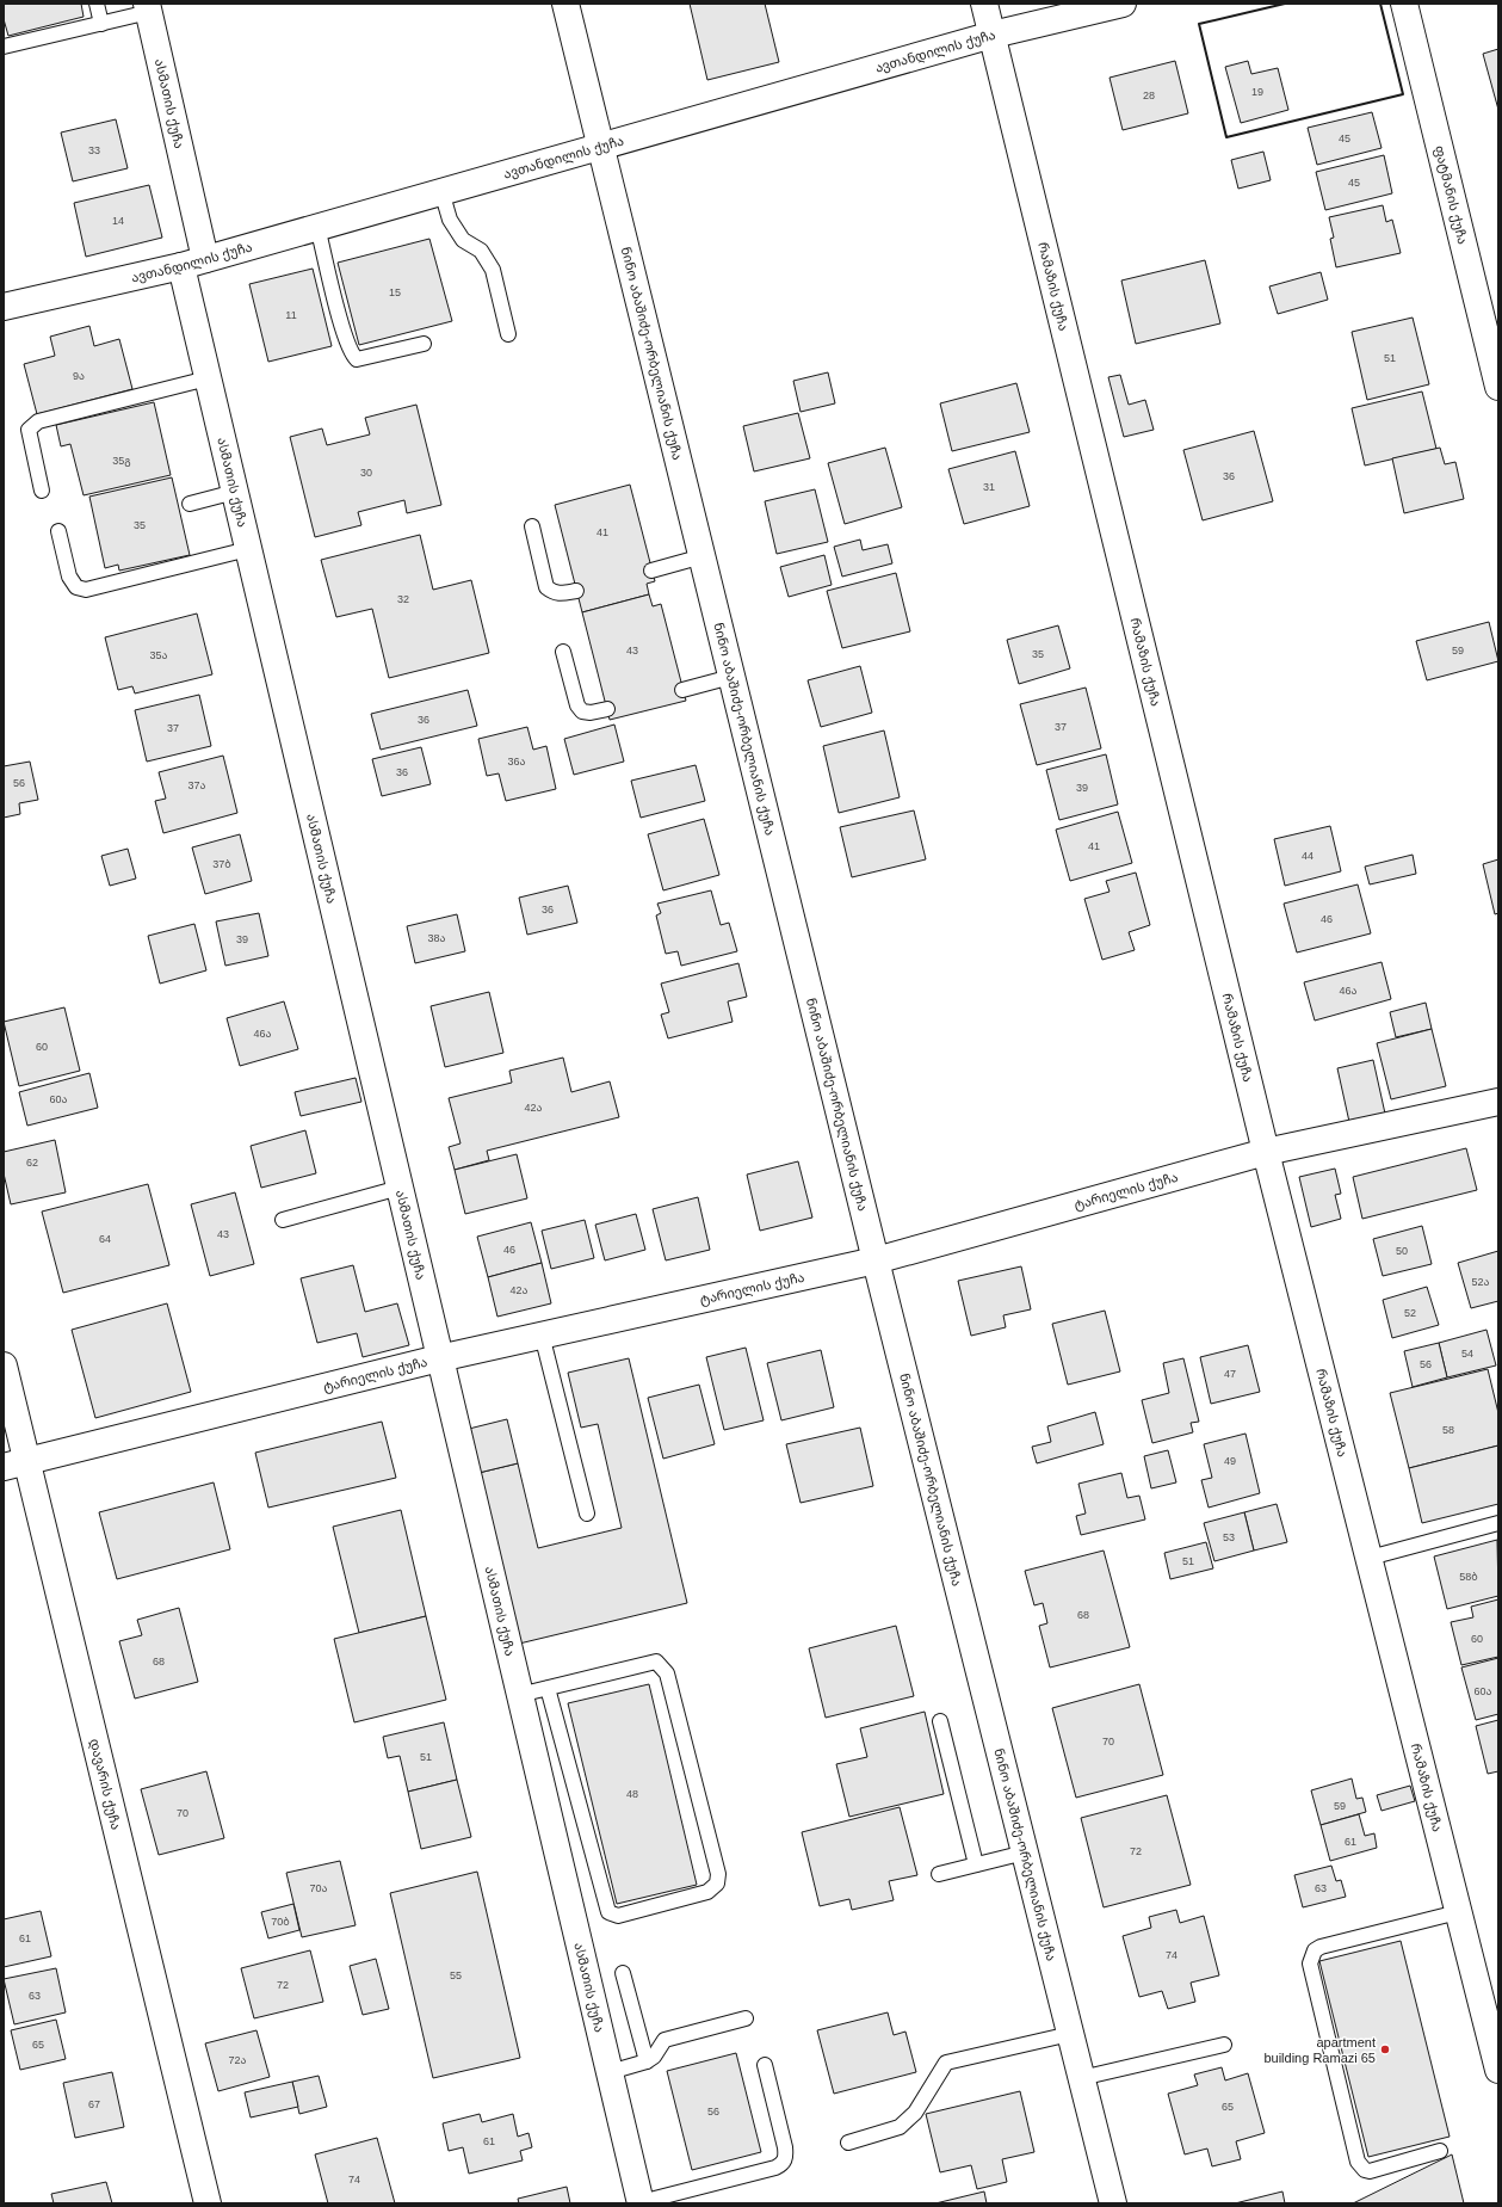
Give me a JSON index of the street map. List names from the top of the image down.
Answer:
{
  "streets": {
    "street": [
      "ავთანდილის ქუჩა",
      "ასმათის ქუჩა",
      "ფატმანის ქუჩა",
      "რამაზის ქუჩა",
      "ნინო აბაშიძე-ორბელიანის ქუჩა",
      "ტარიელის ქუჩა",
      "დავარის ქუჩა"
    ]
  },
  "crossings": [
    ["ავთანდილის ქუჩა", "ასმათის ქუჩა"],
    ["ავთანდილის ქუჩა", "რამაზის ქუჩა"],
    ["ავთანდილის ქუჩა", "ნინო აბაშიძე-ორბელიანის ქუჩა"],
    ["ასმათის ქუჩა", "ტარიელის ქუჩა"],
    ["რამაზის ქუჩა", "ტარიელის ქუჩა"],
    ["ნინო აბაშიძე-ორბელიანის ქუჩა", "ტარიელის ქუჩა"],
    ["ტარიელის ქუჩა", "დავარის ქუჩა"]
  ],
  "places": ["apartment building Ramazi 65"],
  "house_numbers": [
    "19",
    "28",
    "45",
    "33",
    "45",
    "14",
    "15",
    "11",
    "51",
    "9ა",
    "35გ",
    "30",
    "36",
    "31",
    "35",
    "41",
    "32",
    "43",
    "59",
    "35",
    "35ა",
    "36",
    "37",
    "37",
    "36ა",
    "36",
    "56",
    "37ა",
    "39",
    "41",
    "44",
    "37ბ",
    "36",
    "46",
    "38ა",
    "39",
    "46ა",
    "46ა",
    "60",
    "60ა",
    "42ა",
    "62",
    "43",
    "64",
    "46",
    "50",
    "52ა",
    "42ა",
    "52",
    "54",
    "56",
    "47",
    "58",
    "49",
    "53",
    "51",
    "58ბ",
    "68",
    "60",
    "68",
    "60ა",
    "70",
    "51",
    "48",
    "59",
    "70",
    "61",
    "72",
    "70ა",
    "63",
    "70ბ",
    "61",
    "74",
    "55",
    "72",
    "63",
    "65",
    "72ა",
    "67",
    "65",
    "56",
    "61",
    "74"
  ]
}
